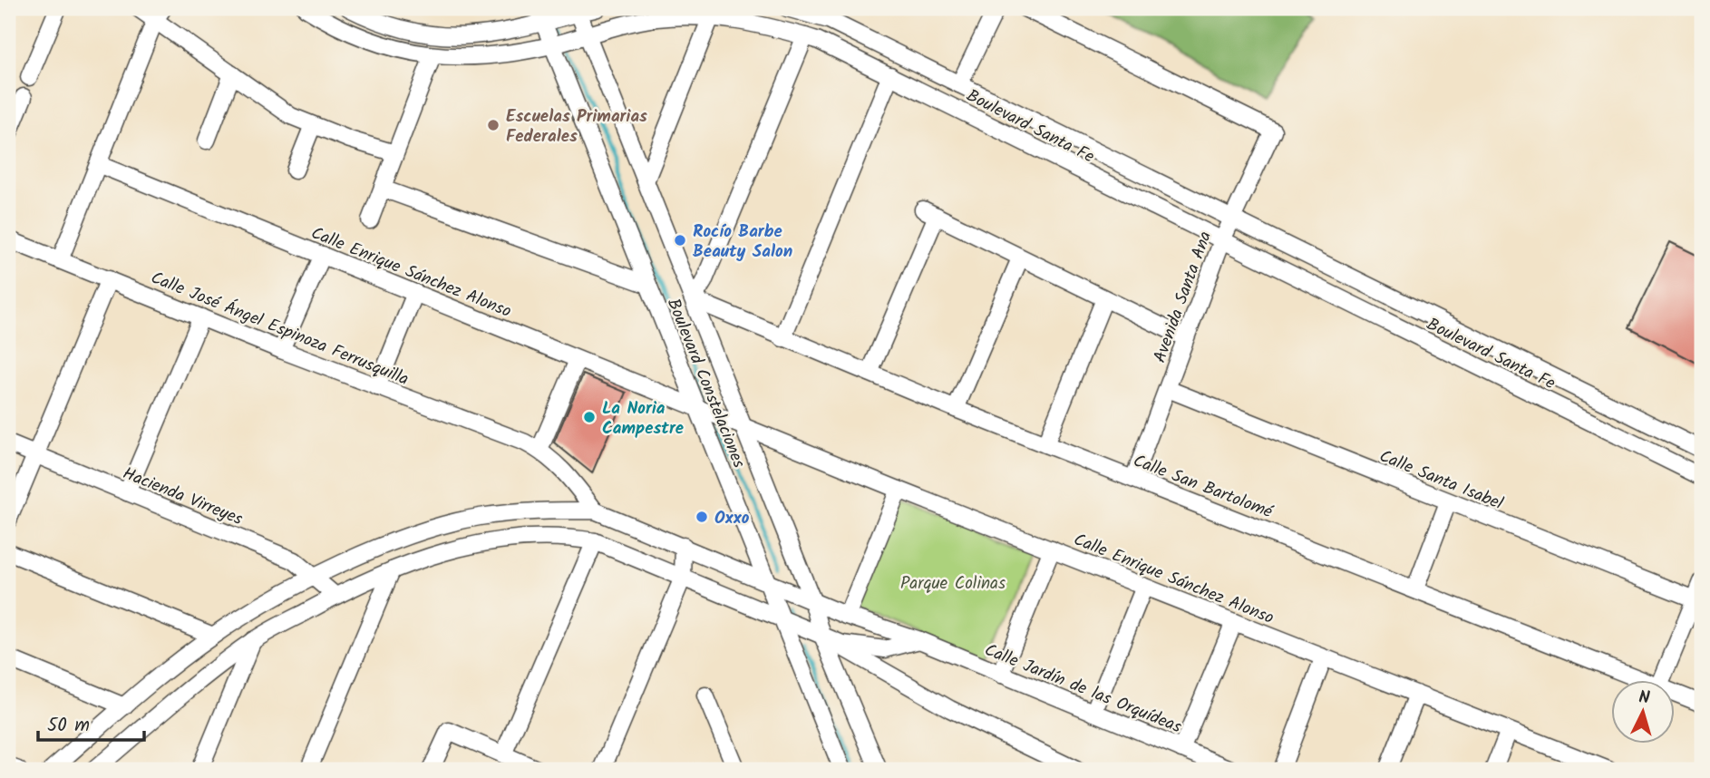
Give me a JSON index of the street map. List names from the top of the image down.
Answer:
{
  "streets": {
    "street": [
      "Boulevard Santa Fe",
      "Calle Enrique Sánchez Alonso",
      "Avenida Santa Ana",
      "Calle José Ángel Espinoza Ferrusquilla",
      "Boulevard Constelaciones",
      "Calle Santa Isabel",
      "Calle San Bartolomé",
      "Hacienda Virreyes",
      "Calle Jardín de las Orquídeas"
    ]
  },
  "crossings": [
    ["Boulevard Santa Fe", "Avenida Santa Ana"],
    ["Boulevard Santa Fe", "Boulevard Constelaciones"],
    ["Calle Enrique Sánchez Alonso", "Boulevard Constelaciones"],
    ["Avenida Santa Ana", "Calle Santa Isabel"],
    ["Avenida Santa Ana", "Calle San Bartolomé"],
    ["Calle José Ángel Espinoza Ferrusquilla", "Calle Jardín de las Orquídeas"],
    ["Boulevard Constelaciones", "Calle San Bartolomé"],
    ["Boulevard Constelaciones", "Calle Jardín de las Orquídeas"]
  ],
  "parks": ["Parque Colinas"],
  "places": [
    "Escuelas Primarias Federales",
    "Rocío Barbe Beauty Salon",
    "La Noria Campestre",
    "Oxxo"
  ],
  "scale_bar": "50 m",
  "north": "top"
}
